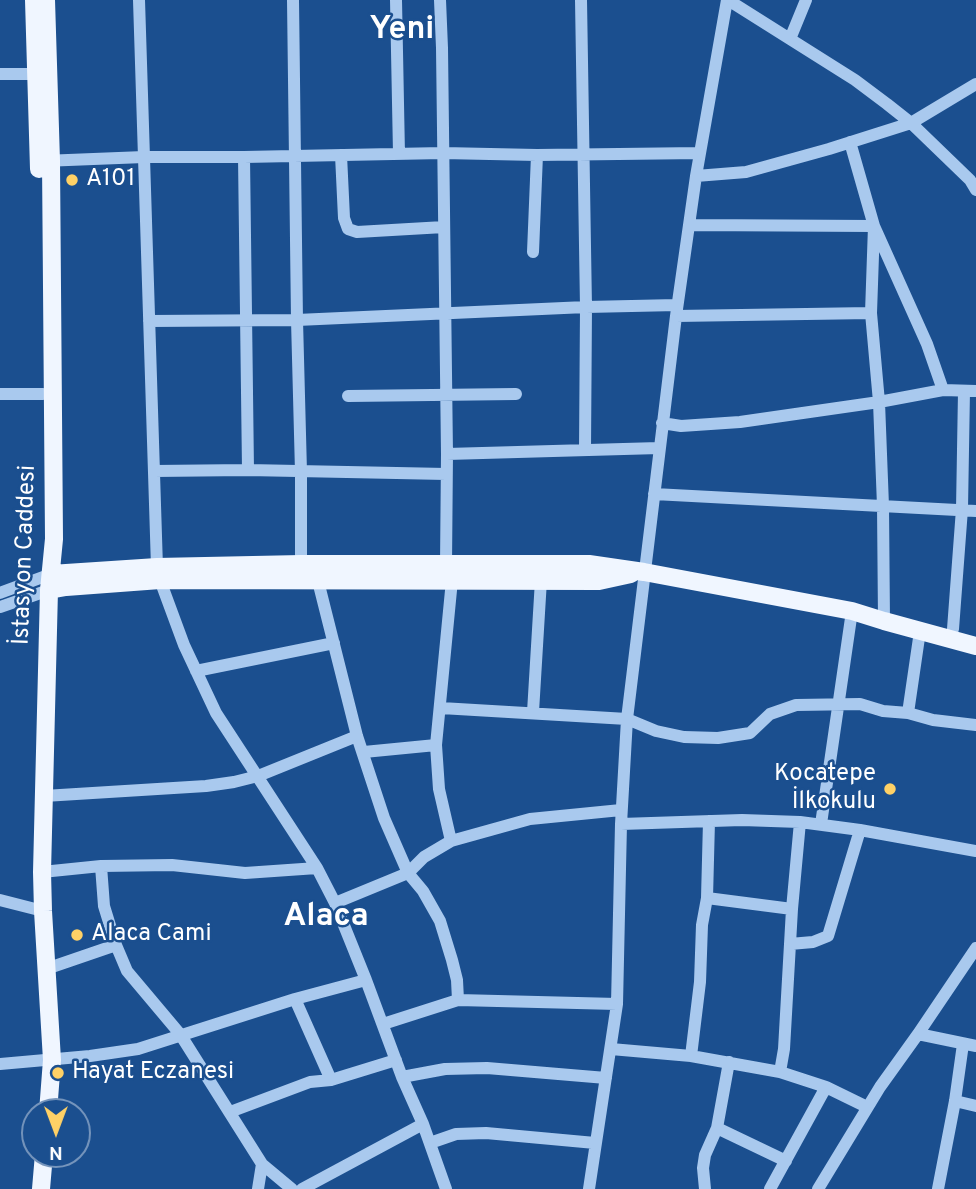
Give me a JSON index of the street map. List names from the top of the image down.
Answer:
{
  "streets": {
    "main road": ["İstasyon Caddesi"]
  },
  "districts": ["Yeni", "Alaca"],
  "places": [
    "A101",
    "Kocatepe İlkokulu",
    "Alaca Cami",
    "Hayat Eczanesi"
  ],
  "north": "bottom"
}
